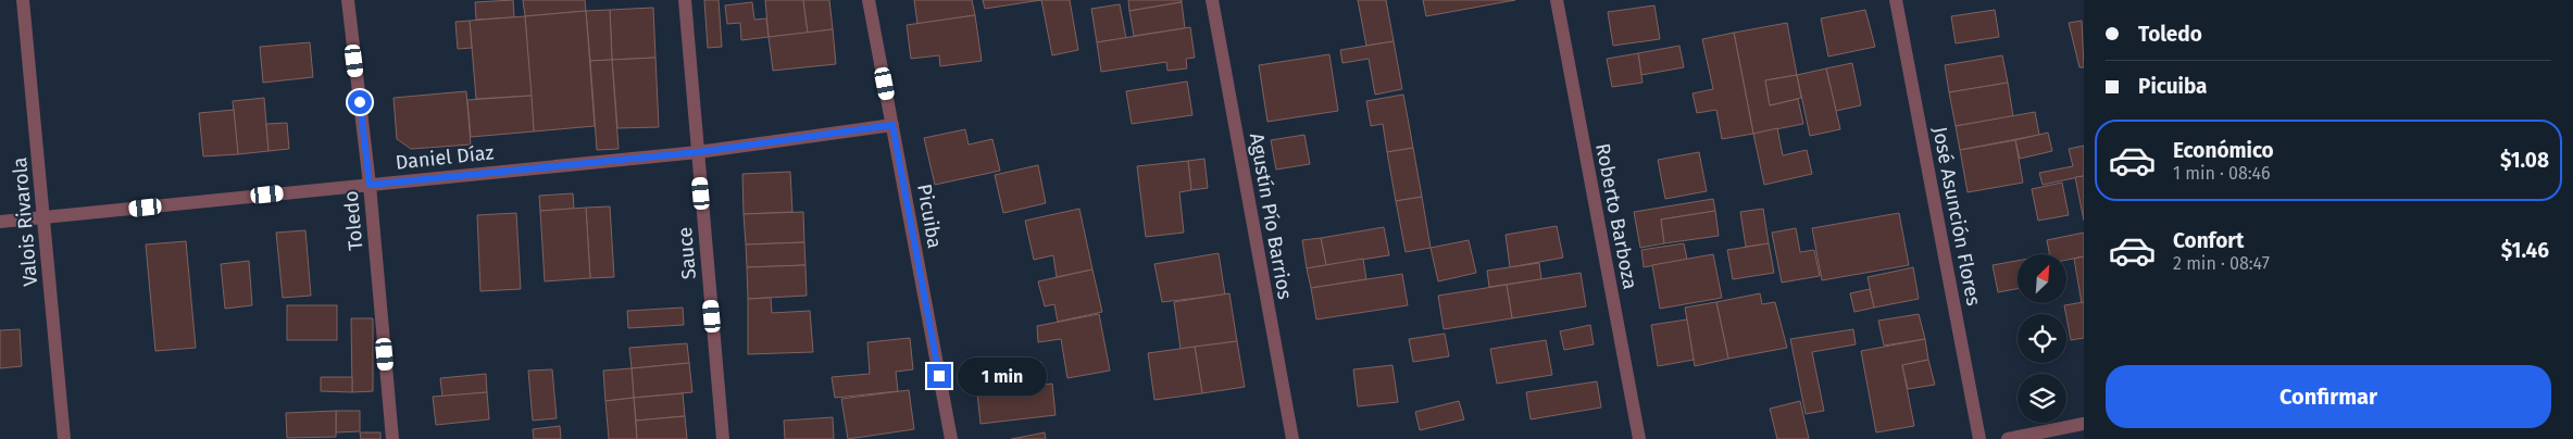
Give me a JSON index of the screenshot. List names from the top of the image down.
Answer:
{
  "streets": {
    "street": [
      "Daniel Díaz",
      "Picuiba",
      "Agustín Pío Barrios",
      "Roberto Barboza",
      "José Asunción Flores",
      "Toledo",
      "Valois Rivarola",
      "Sauce"
    ]
  },
  "crossings": [
    ["Daniel Díaz", "Picuiba"],
    ["Daniel Díaz", "Toledo"],
    ["Daniel Díaz", "Valois Rivarola"],
    ["Daniel Díaz", "Sauce"]
  ],
  "north": "top right",
  "page": {
    "banner": ["Toledo", "Picuiba"],
    "list": [
      {
        "name": "Económico",
        "note": "1 min · 08:46",
        "value": "$1.08"
      },
      {
        "name": "Confort",
        "note": "2 min · 08:47",
        "value": "$1.46"
      }
    ],
    "buttons": "Confirmar",
    "bubble": "1 min"
  }
}
